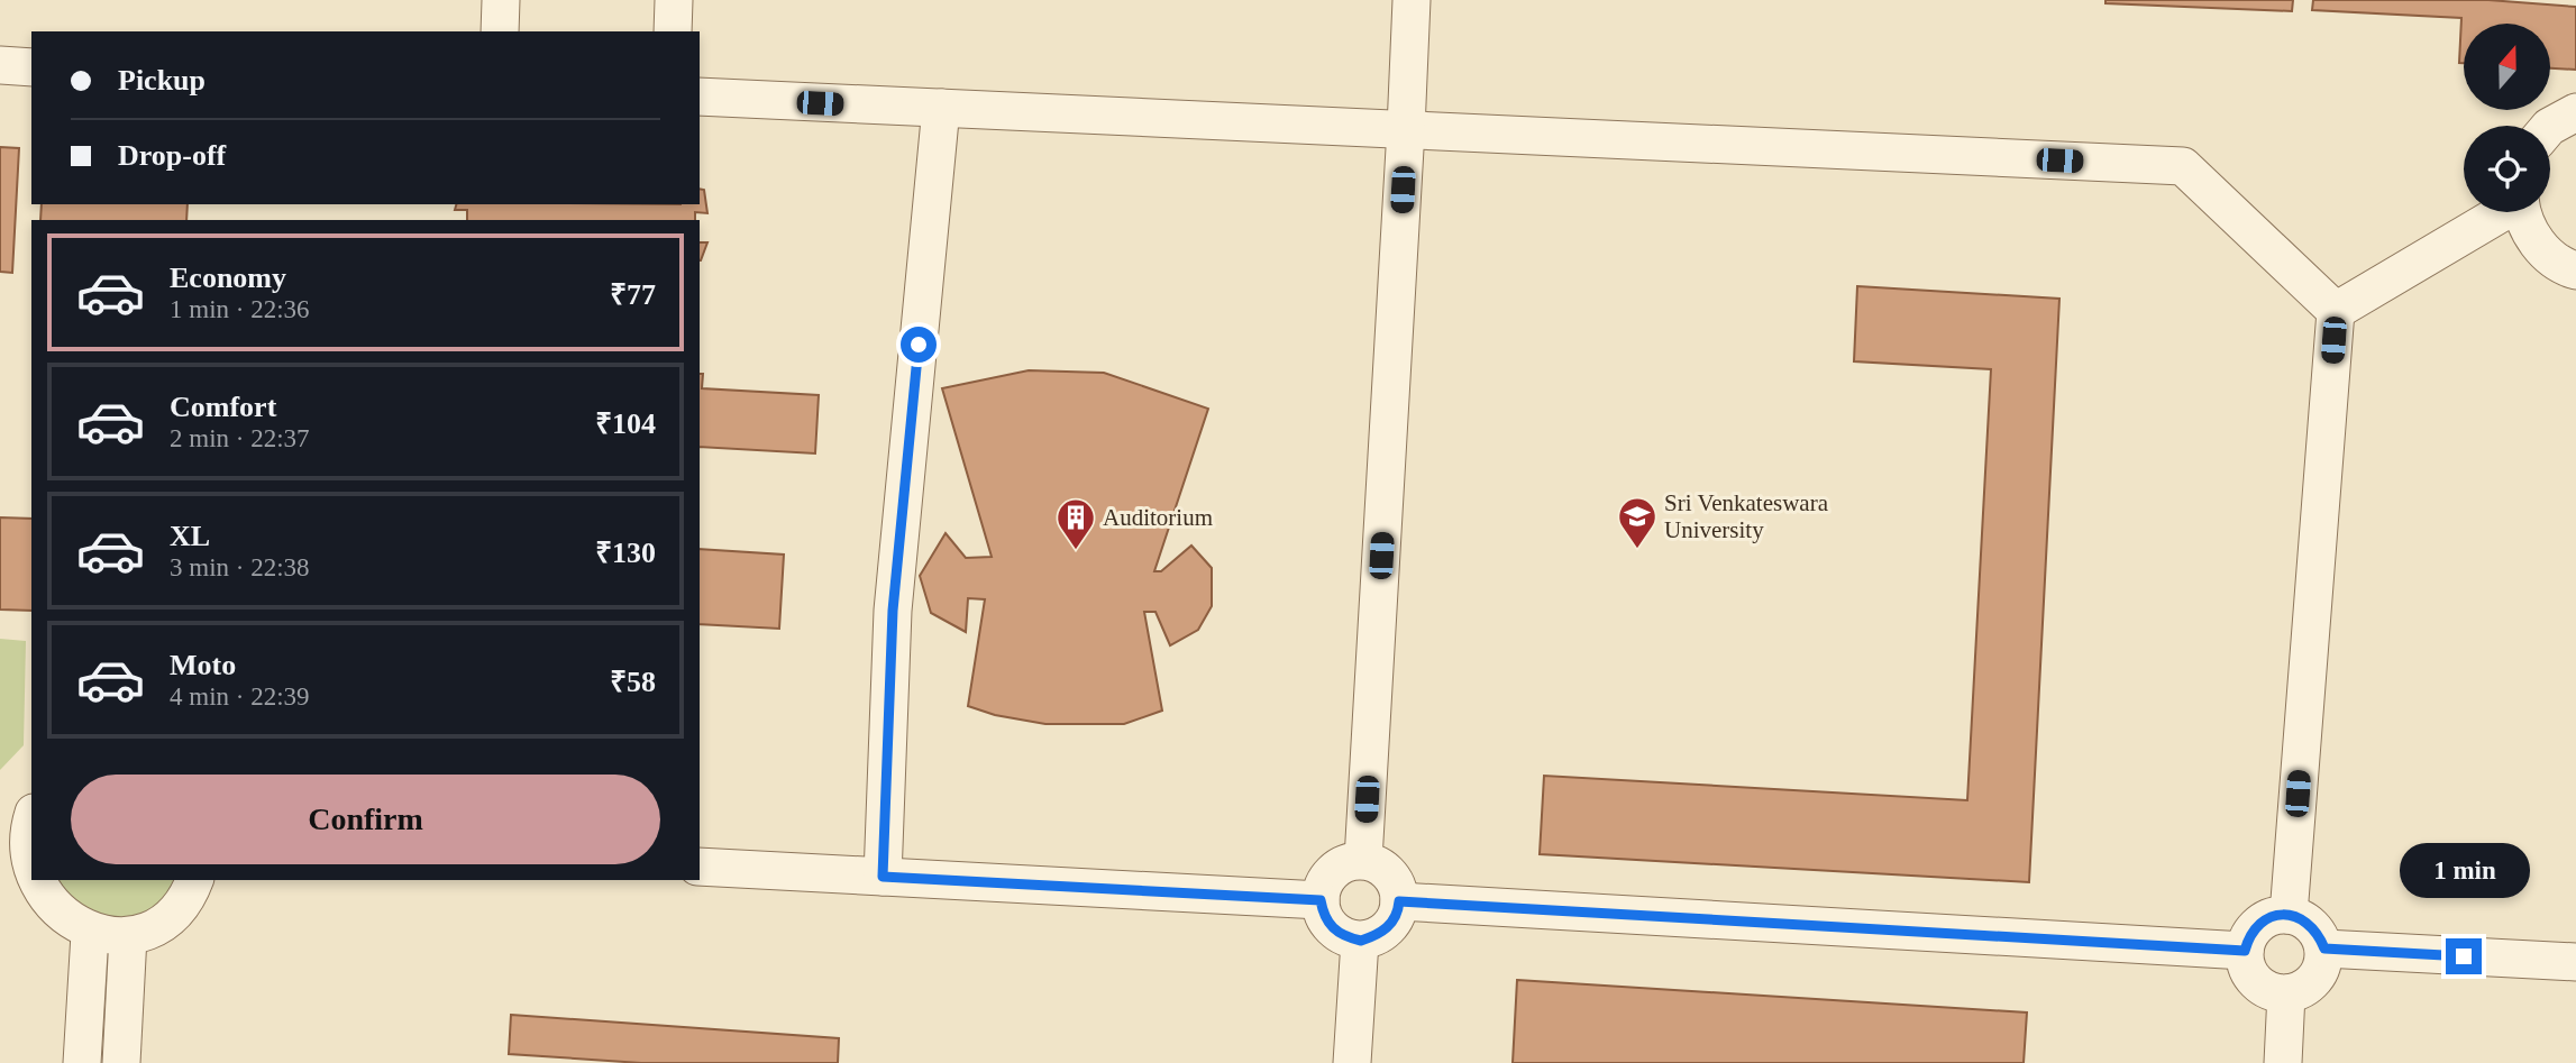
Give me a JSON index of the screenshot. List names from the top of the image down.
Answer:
{
  "places": {
    "school or university": ["Sri Venkateswara University"],
    "building": ["Auditorium"]
  },
  "north": "top",
  "page": {
    "banner": ["Pickup", "Drop-off"],
    "list": [
      {
        "name": "Economy",
        "note": "1 min · 22:36",
        "value": "₹77"
      },
      {
        "name": "Comfort",
        "note": "2 min · 22:37",
        "value": "₹104"
      },
      {
        "name": "XL",
        "note": "3 min · 22:38",
        "value": "₹130"
      },
      {
        "name": "Moto",
        "note": "4 min · 22:39",
        "value": "₹58"
      }
    ],
    "buttons": "Confirm",
    "bubble": "1 min"
  }
}
